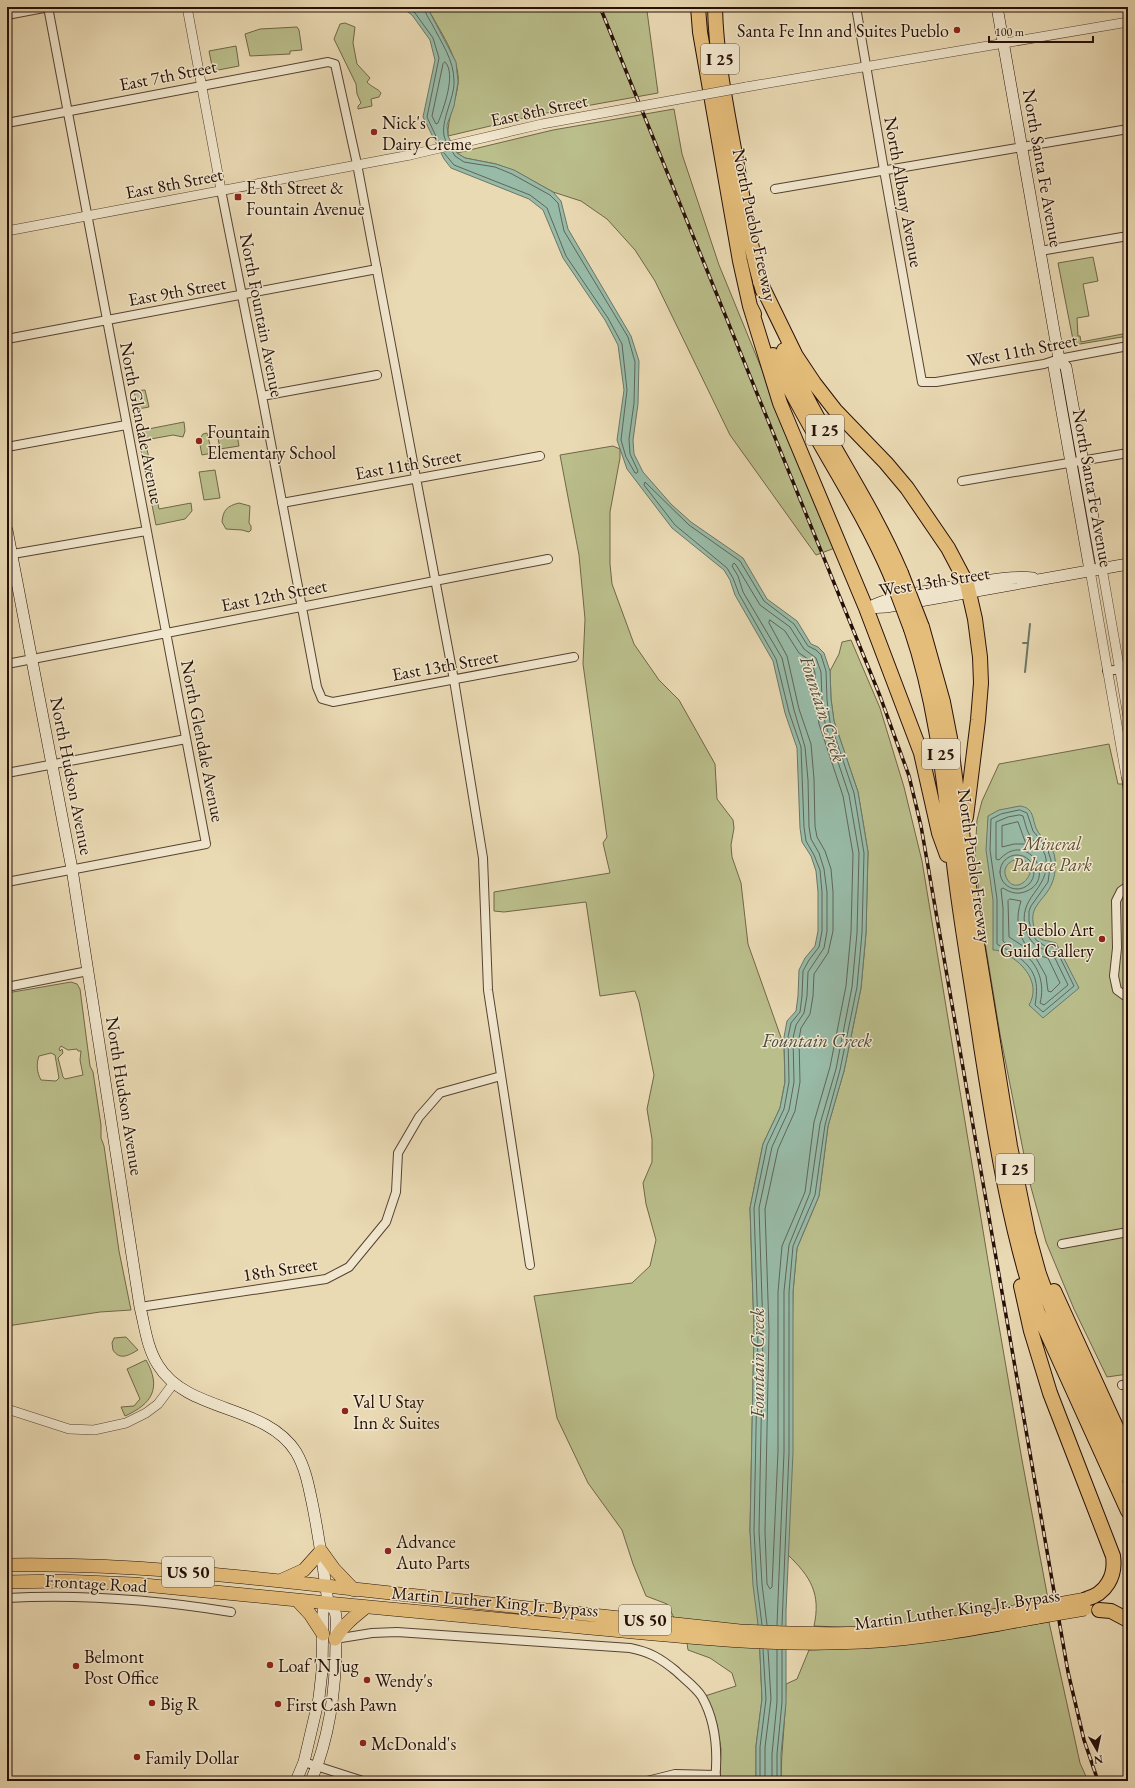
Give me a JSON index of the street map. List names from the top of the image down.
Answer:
{
  "streets": {
    "highway": [
      "I 25",
      "North Pueblo Freeway",
      "US 50",
      "Martin Luther King Jr. Bypass"
    ],
    "main road": ["North Santa Fe Avenue", "West 13th Street", "North Hudson Avenue"],
    "street": [
      "East 7th Street",
      "East 8th Street",
      "North Albany Avenue",
      "East 9th Street",
      "North Fountain Avenue",
      "West 11th Street",
      "North Glendale Avenue",
      "East 11th Street",
      "East 12th Street",
      "East 13th Street",
      "18th Street",
      "Frontage Road"
    ]
  },
  "crossings": [
    ["East 7th Street", "East 8th Street"],
    ["East 7th Street", "North Fountain Avenue"],
    ["East 7th Street", "North Glendale Avenue"],
    ["East 8th Street", "North Santa Fe Avenue"],
    ["East 8th Street", "North Albany Avenue"],
    ["East 8th Street", "North Fountain Avenue"],
    ["East 8th Street", "North Glendale Avenue"],
    ["North Santa Fe Avenue", "West 11th Street"],
    ["North Santa Fe Avenue", "West 13th Street"],
    ["North Albany Avenue", "West 11th Street"],
    ["East 9th Street", "North Fountain Avenue"],
    ["East 9th Street", "North Glendale Avenue"],
    ["North Fountain Avenue", "East 11th Street"],
    ["North Fountain Avenue", "East 12th Street"],
    ["North Fountain Avenue", "East 13th Street"],
    ["North Glendale Avenue", "East 12th Street"],
    ["North Glendale Avenue", "North Hudson Avenue"],
    ["East 12th Street", "North Hudson Avenue"],
    ["North Hudson Avenue", "18th Street"],
    ["North Hudson Avenue", "Martin Luther King Jr. Bypass"],
    ["US 50", "Martin Luther King Jr. Bypass"]
  ],
  "water": ["Fountain Creek"],
  "parks": ["Mineral Palace Park"],
  "places": {
    "other": [
      "Santa Fe Inn and Suites Pueblo",
      "Nick's Dairy Creme",
      "Fountain Elementary School",
      "Pueblo Art Guild Gallery",
      "Val U Stay Inn & Suites",
      "Advance Auto Parts",
      "Loaf 'N Jug",
      "Belmont Post Office",
      "Wendy's",
      "Big R",
      "First Cash Pawn",
      "McDonald's",
      "Family Dollar"
    ],
    "transit": ["E 8th Street & Fountain Avenue"]
  },
  "scale_bar": "100 m",
  "north": "bottom"
}
